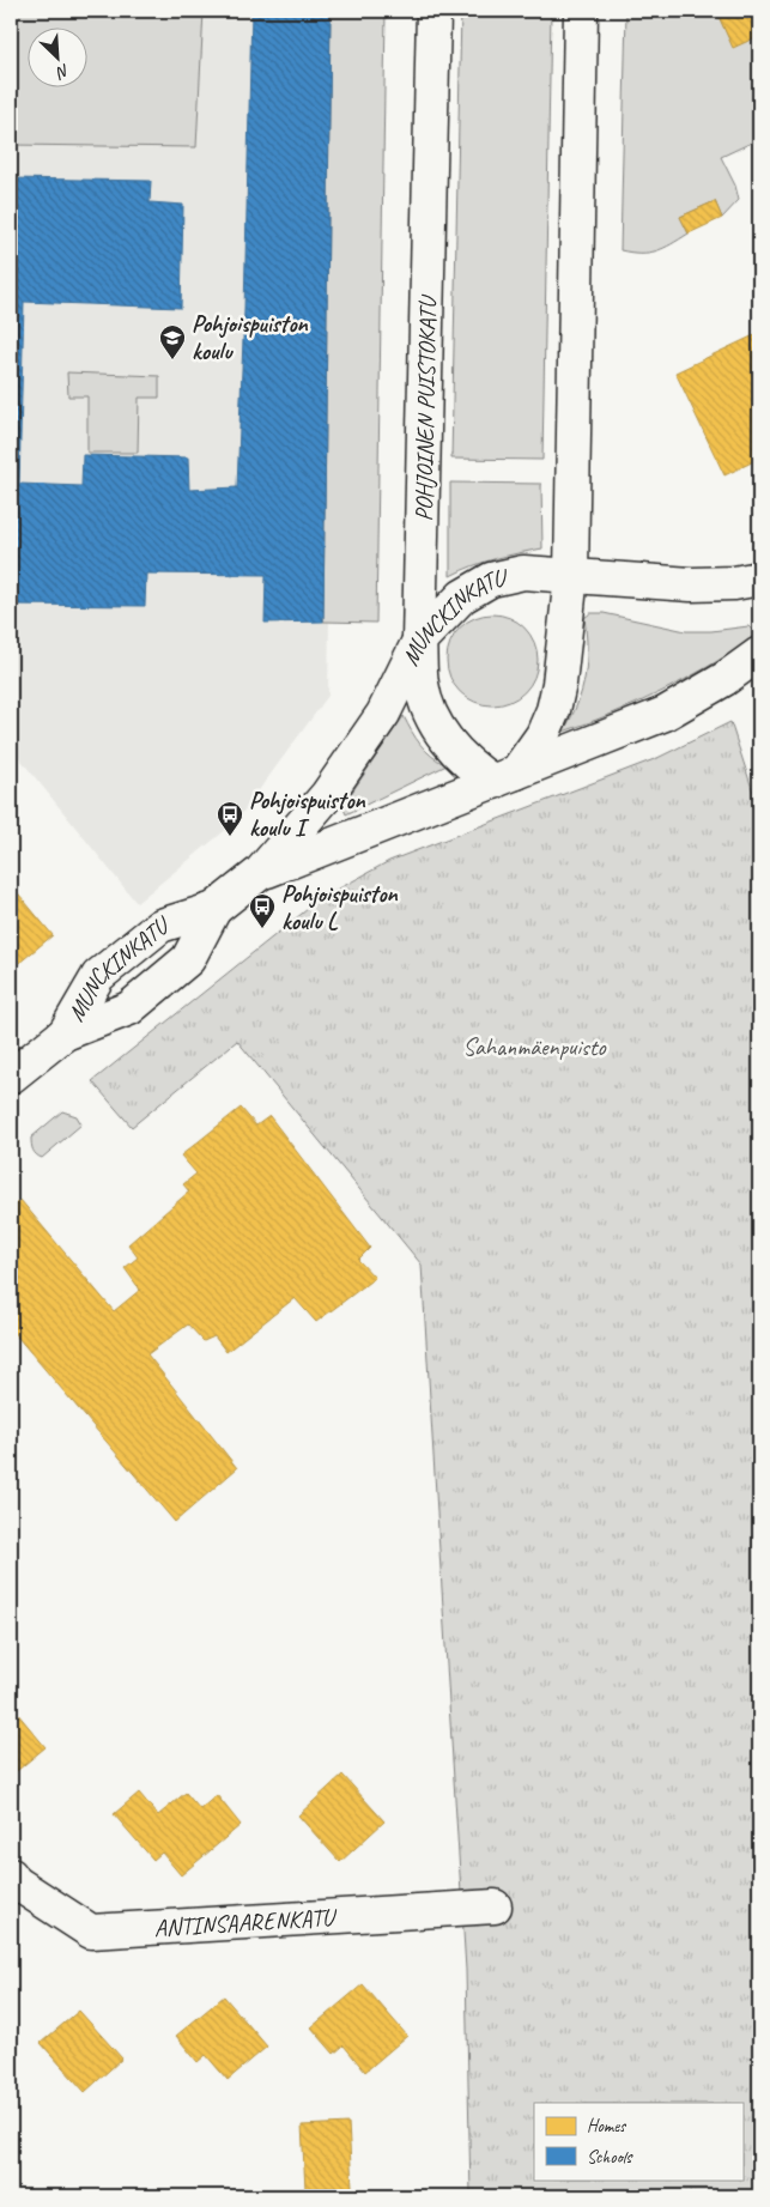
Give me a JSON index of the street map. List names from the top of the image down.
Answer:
{
  "streets": {
    "street": ["POHJOINEN PUISTOKATU", "MUNCKINKATU", "ANTINSAARENKATU"]
  },
  "crossings": [
    ["POHJOINEN PUISTOKATU", "MUNCKINKATU"]
  ],
  "parks": ["Sahanmäenpuisto"],
  "places": {
    "school or university": ["Pohjoispuiston koulu"],
    "bus stop": ["Pohjoispuiston koulu I", "Pohjoispuiston koulu L"]
  },
  "legend": ["Homes", "Schools"],
  "north": "bottom right"
}
